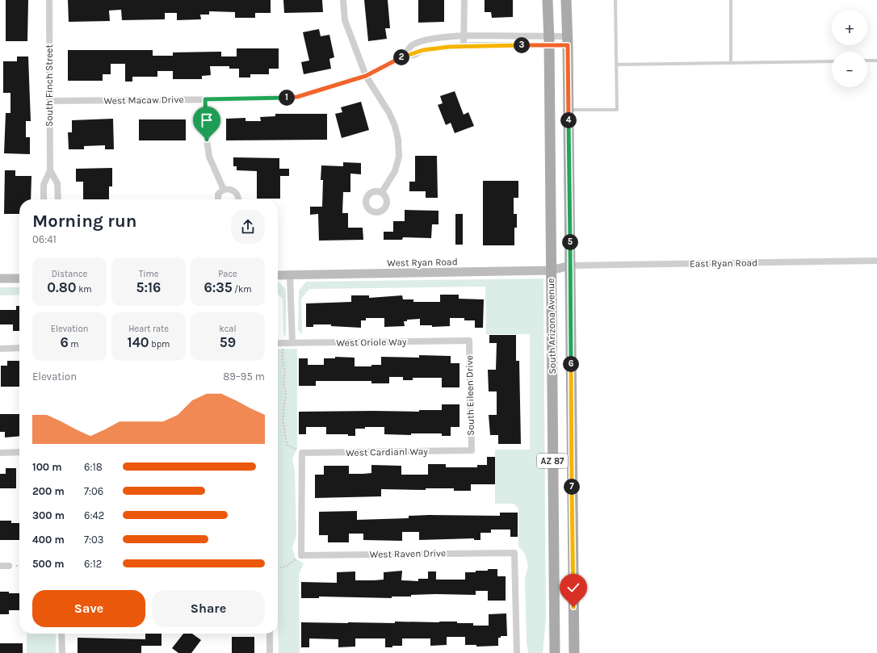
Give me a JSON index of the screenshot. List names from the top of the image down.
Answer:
{
  "streets": {
    "main road": ["South Arizona Avenue", "AZ 87"],
    "street": [
      "South Finch Street",
      "West Macaw Drive",
      "West Ryan Road",
      "East Ryan Road",
      "West Oriole Way",
      "South Eileen Drive",
      "West Cardianl Way",
      "West Raven Drive"
    ]
  },
  "crossings": [
    ["South Finch Street", "West Macaw Drive"],
    ["West Macaw Drive", "South Arizona Avenue"],
    ["West Ryan Road", "East Ryan Road"],
    ["West Ryan Road", "South Arizona Avenue"],
    ["East Ryan Road", "South Arizona Avenue"],
    ["West Oriole Way", "South Eileen Drive"],
    ["South Eileen Drive", "West Cardianl Way"]
  ],
  "page": {
    "map_buttons": ["+", "−"],
    "pins": [
      "3",
      "2",
      "1",
      "4",
      "5",
      "6",
      "7"
    ],
    "heading": ["Morning run", "06:41"],
    "stats": [
      ["Distance", "0.80 km"],
      ["Time", "5:16"],
      ["Pace", "6:35 /km"],
      ["Elevation", "6 m"],
      ["Heart rate", "140 bpm"],
      ["kcal", "59"]
    ],
    "chart": ["Elevation", "89–95 m"],
    "list": [
      {
        "name": "100 m",
        "note": "6:18"
      },
      {
        "name": "200 m",
        "note": "7:06"
      },
      {
        "name": "300 m",
        "note": "6:42"
      },
      {
        "name": "400 m",
        "note": "7:03"
      },
      {
        "name": "500 m",
        "note": "6:12"
      }
    ],
    "buttons": ["Save", "Share"]
  }
}
